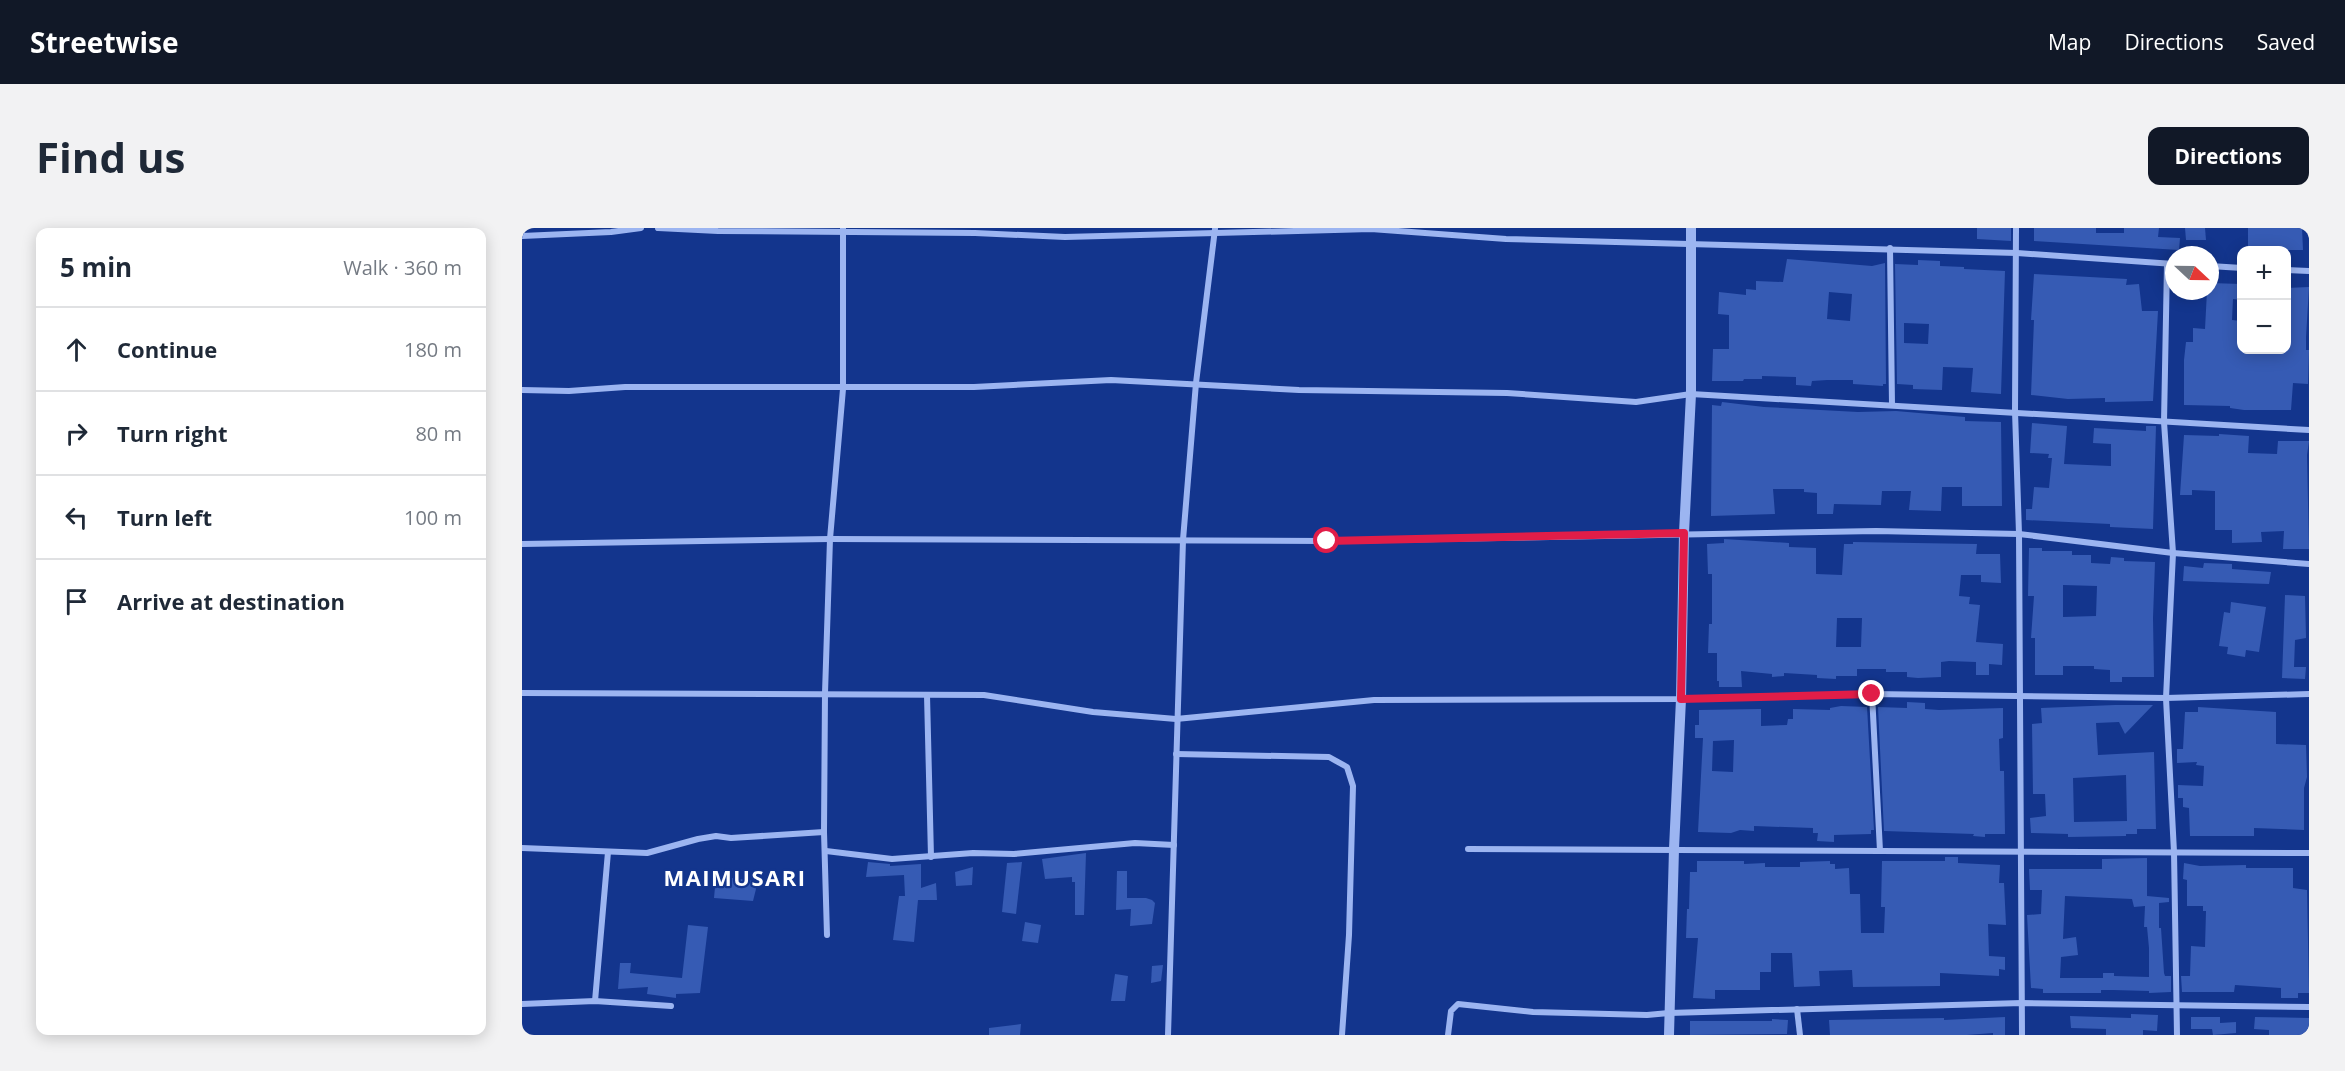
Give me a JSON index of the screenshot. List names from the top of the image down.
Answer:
{
  "districts": ["MAIMUSARI"],
  "north": "right",
  "page": {
    "header": "Streetwise",
    "nav": ["Map", "Directions", "Saved"],
    "buttons": "Directions",
    "title": "Find us",
    "heading": ["5 min", "Walk · 360 m"],
    "map_buttons": ["+", "−"],
    "list": [
      ["Continue", "180 m"],
      ["Turn right", "80 m"],
      ["Turn left", "100 m"],
      "Arrive at destination"
    ]
  }
}
